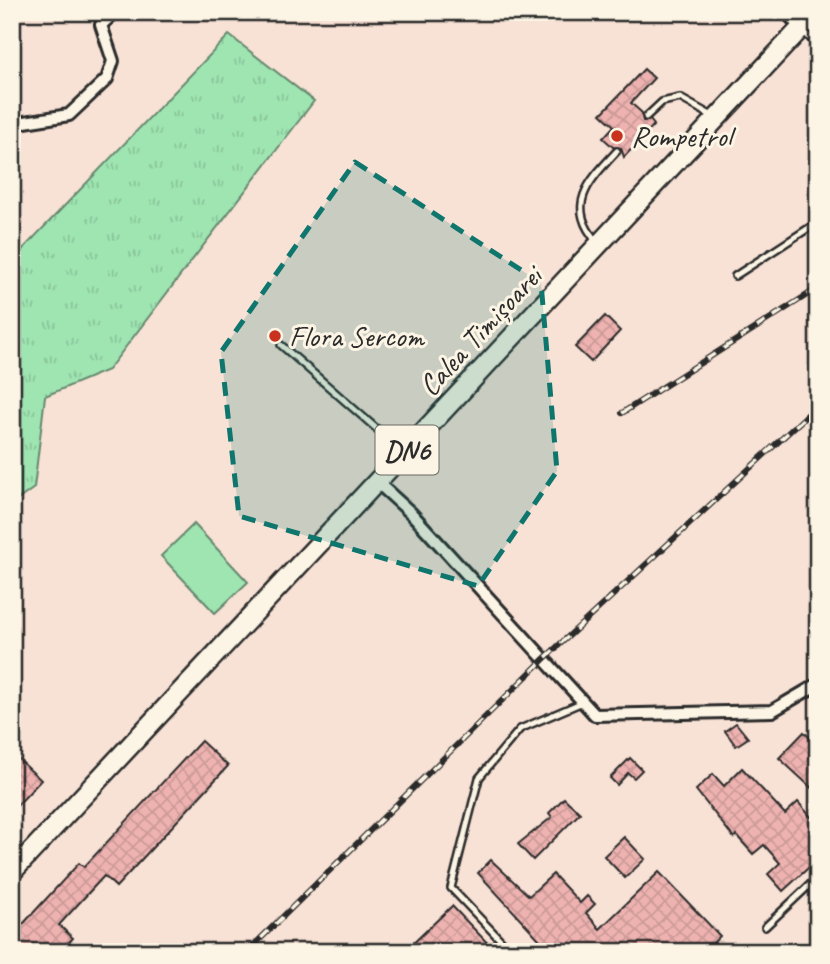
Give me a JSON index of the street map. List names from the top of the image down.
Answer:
{
  "streets": {
    "main road": ["Calea Timișoarei", "DN6"]
  },
  "places": ["Rompetrol", "Flora Sercom"]
}
